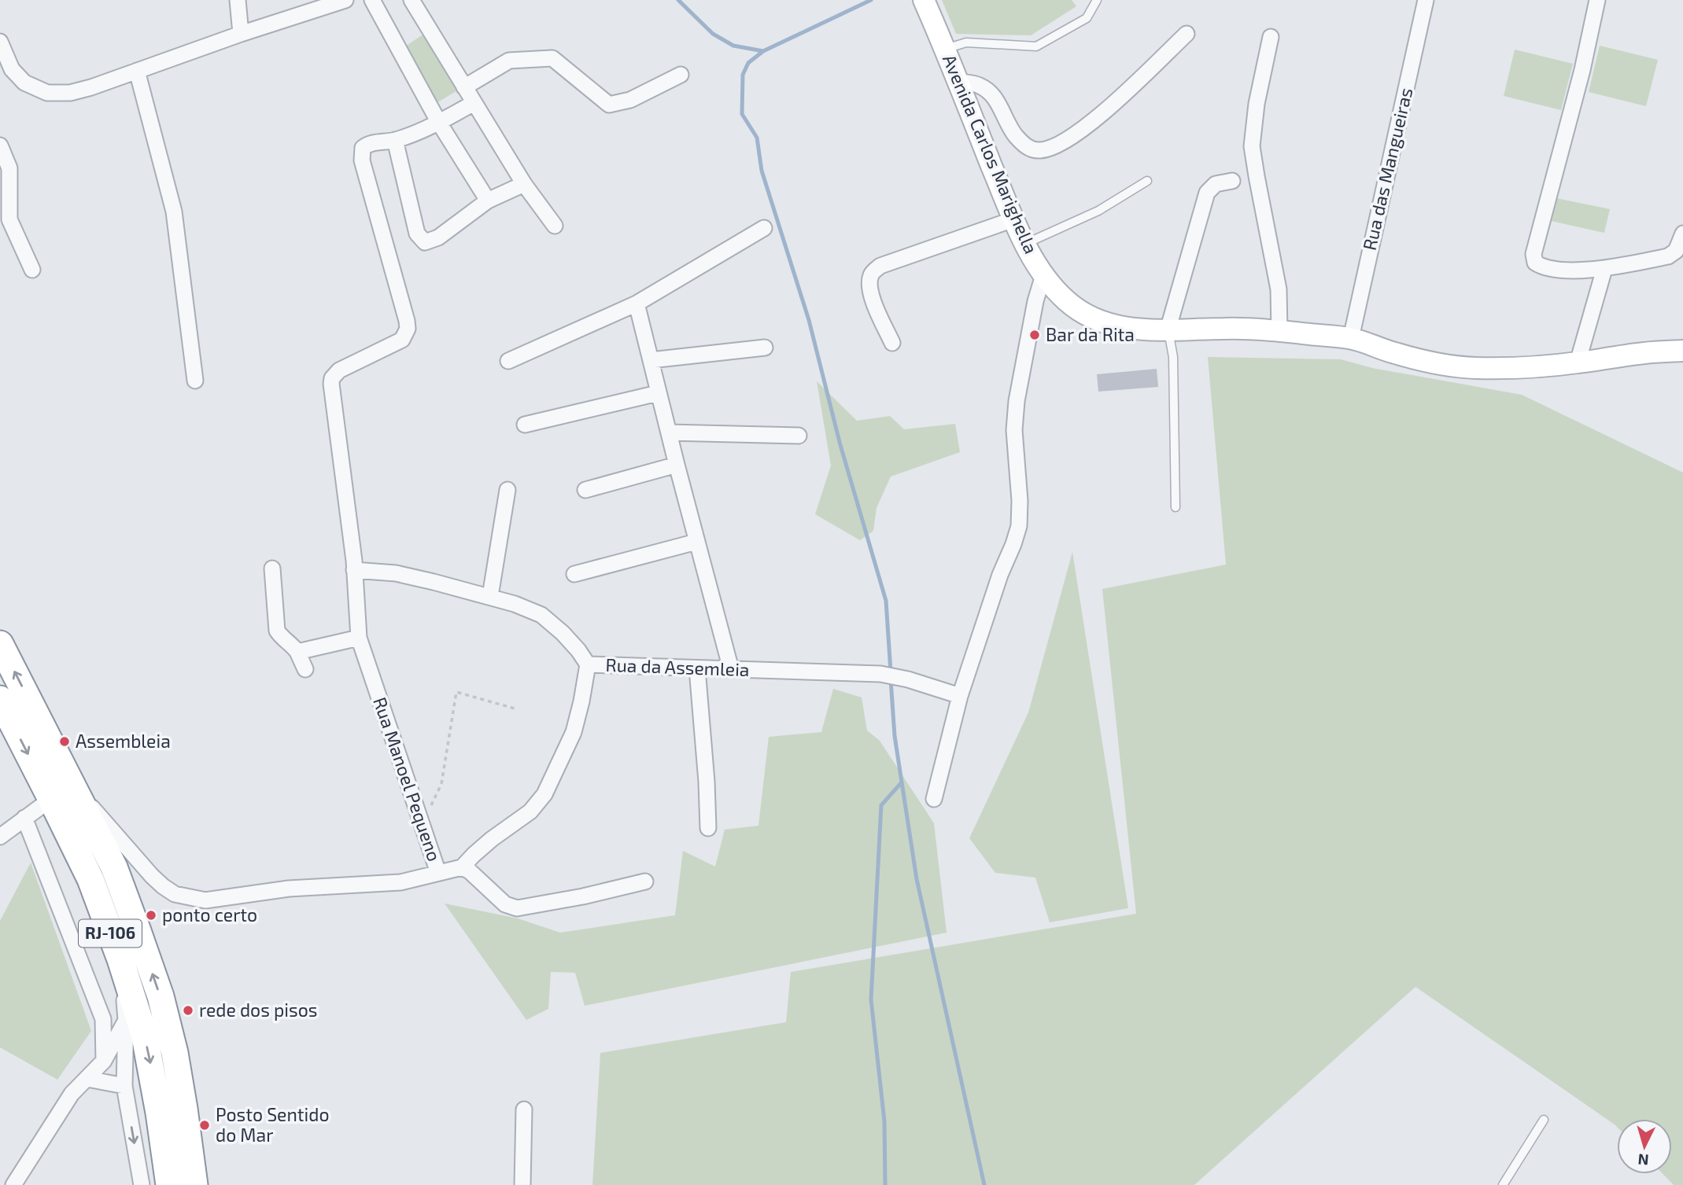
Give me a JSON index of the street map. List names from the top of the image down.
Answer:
{
  "streets": {
    "highway": ["RJ-106"],
    "street": [
      "Avenida Carlos Marighella",
      "Rua das Mangueiras",
      "Rua da Assemleia",
      "Rua Manoel Pequeno"
    ]
  },
  "crossings": [
    ["Avenida Carlos Marighella", "Rua das Mangueiras"],
    ["Rua da Assemleia", "Rua Manoel Pequeno"],
    ["Rua Manoel Pequeno", "RJ-106"]
  ],
  "places": [
    "Bar da Rita",
    "Assembleia",
    "ponto certo",
    "rede dos pisos",
    "Posto Sentido do Mar"
  ],
  "north": "bottom"
}
